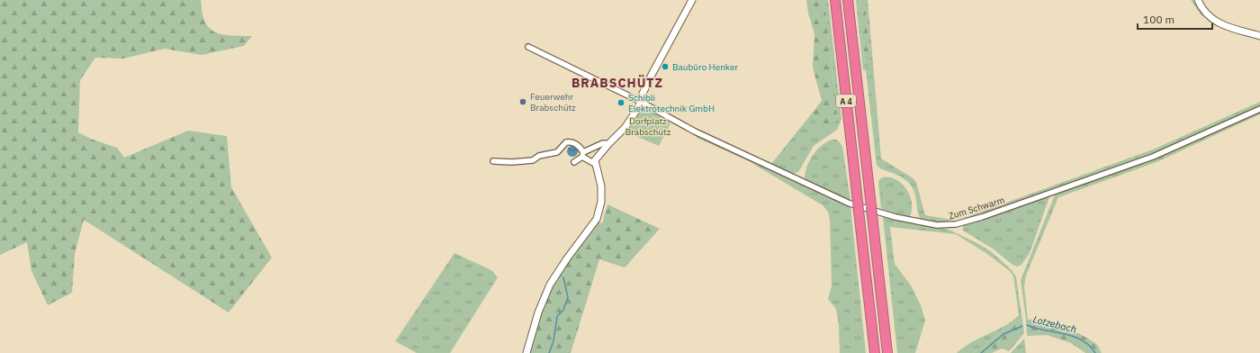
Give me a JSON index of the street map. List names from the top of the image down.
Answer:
{
  "streets": {
    "highway": ["A 4"],
    "street": ["Zum Schwarm"]
  },
  "districts": ["BRABSCHÜTZ"],
  "water": ["Lotzebach"],
  "parks": ["Dorfplatz Brabschütz"],
  "places": ["Baubüro Henker", "Feuerwehr Brabschütz", "Schibli Elektrotechnik GmbH"],
  "scale_bar": "100 m"
}
